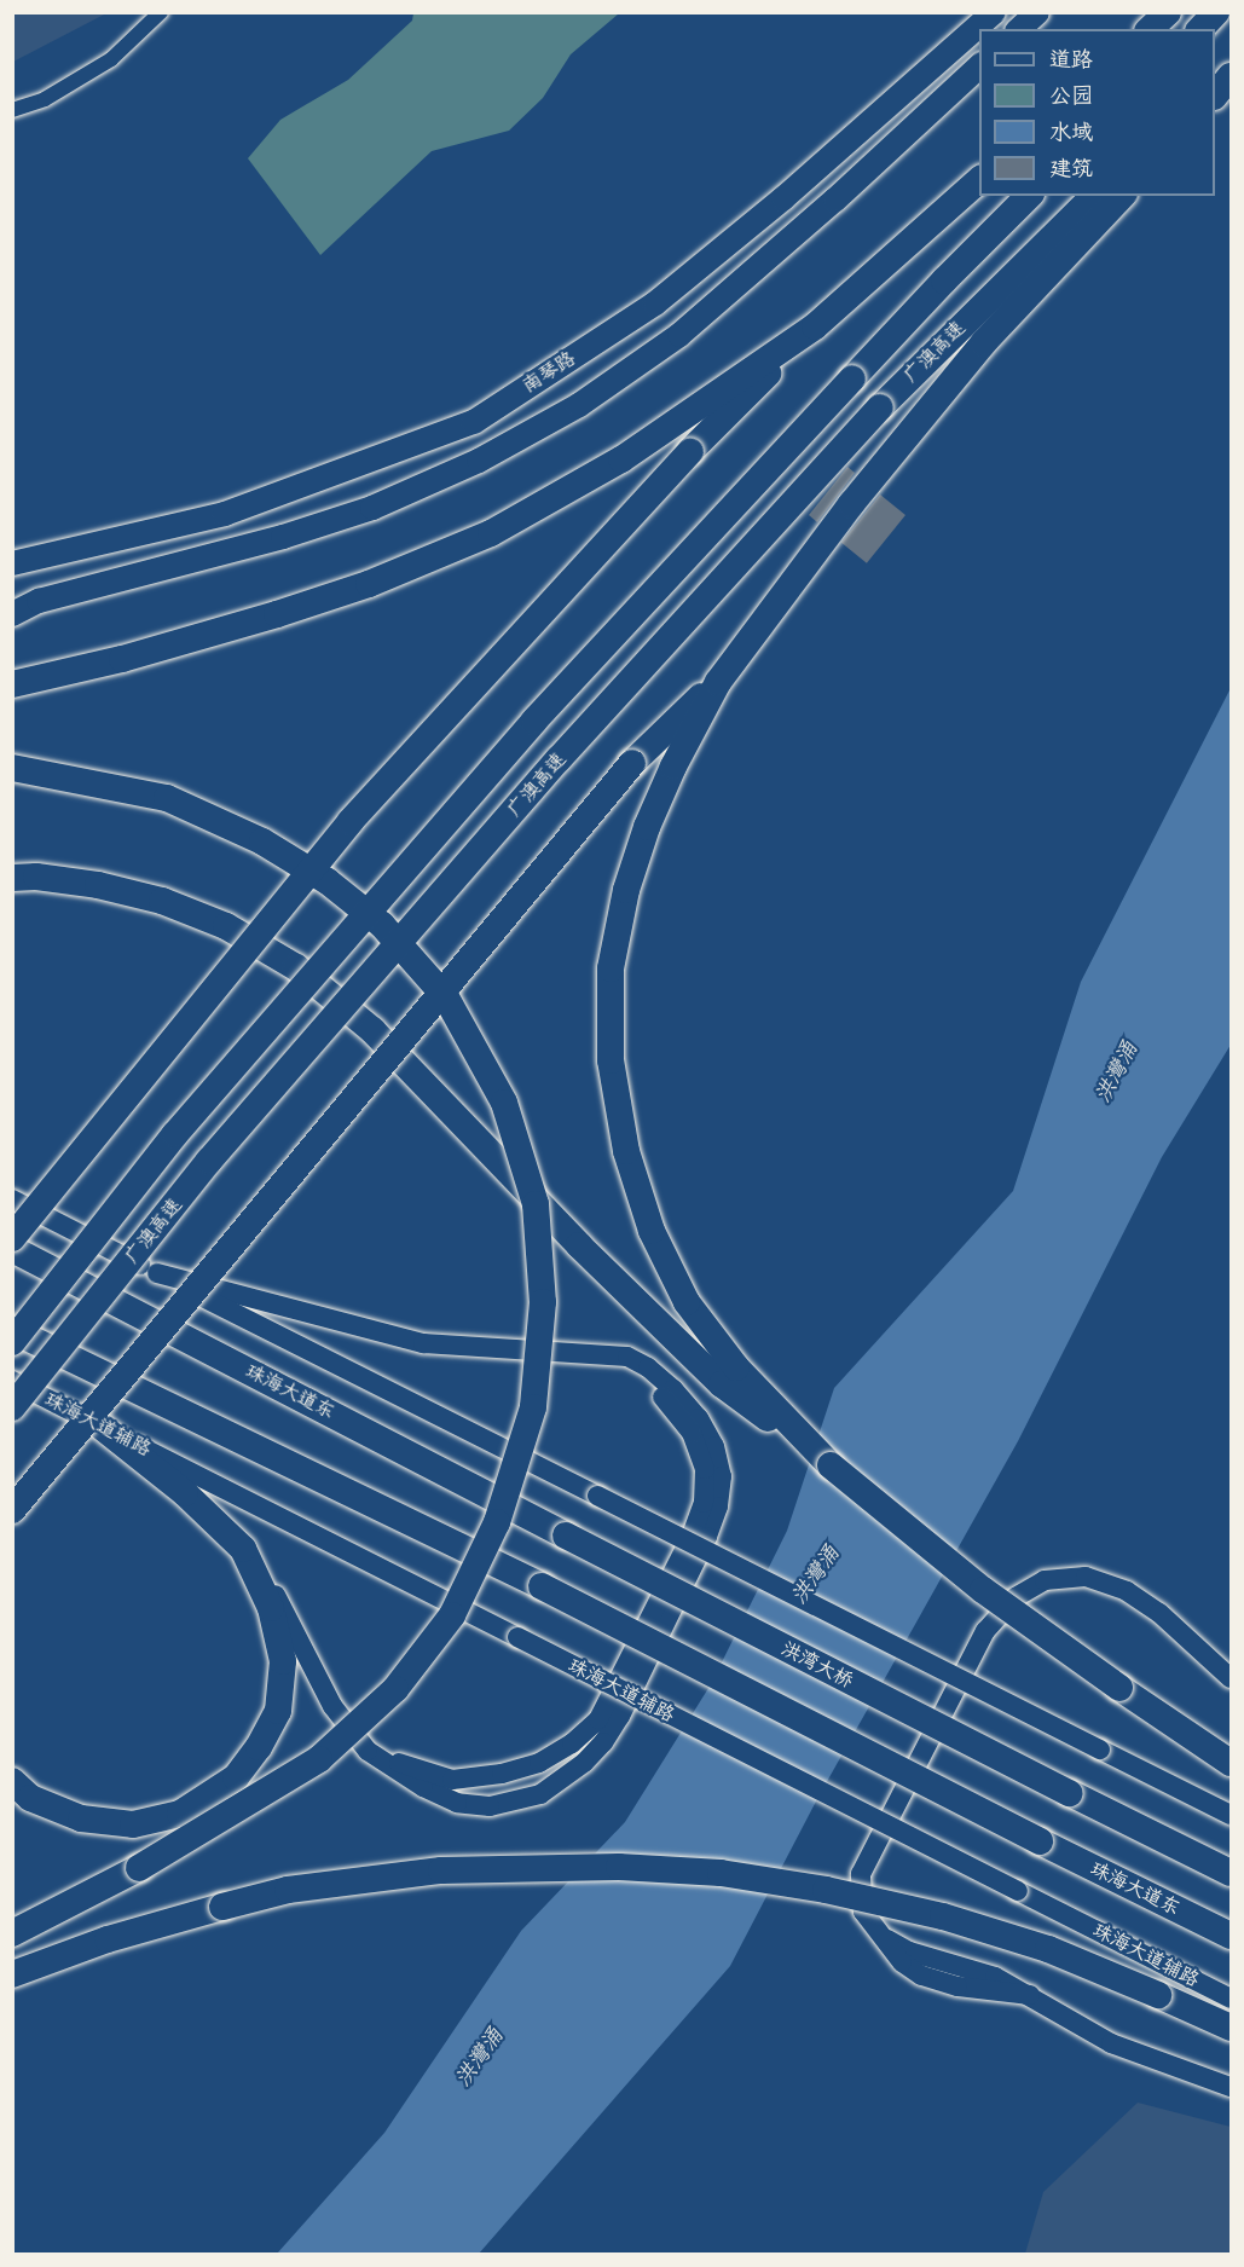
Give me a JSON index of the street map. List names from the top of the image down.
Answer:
{
  "streets": {
    "highway": ["广澳高速", "珠海大道东", "洪湾大桥"],
    "main road": ["南琴路", "珠海大道辅路"]
  },
  "crossings": [
    ["珠海大道东", "洪湾大桥"]
  ],
  "water": ["洪灣涌"],
  "legend": [
    "道路",
    "公园",
    "水域",
    "建筑"
  ]
}
